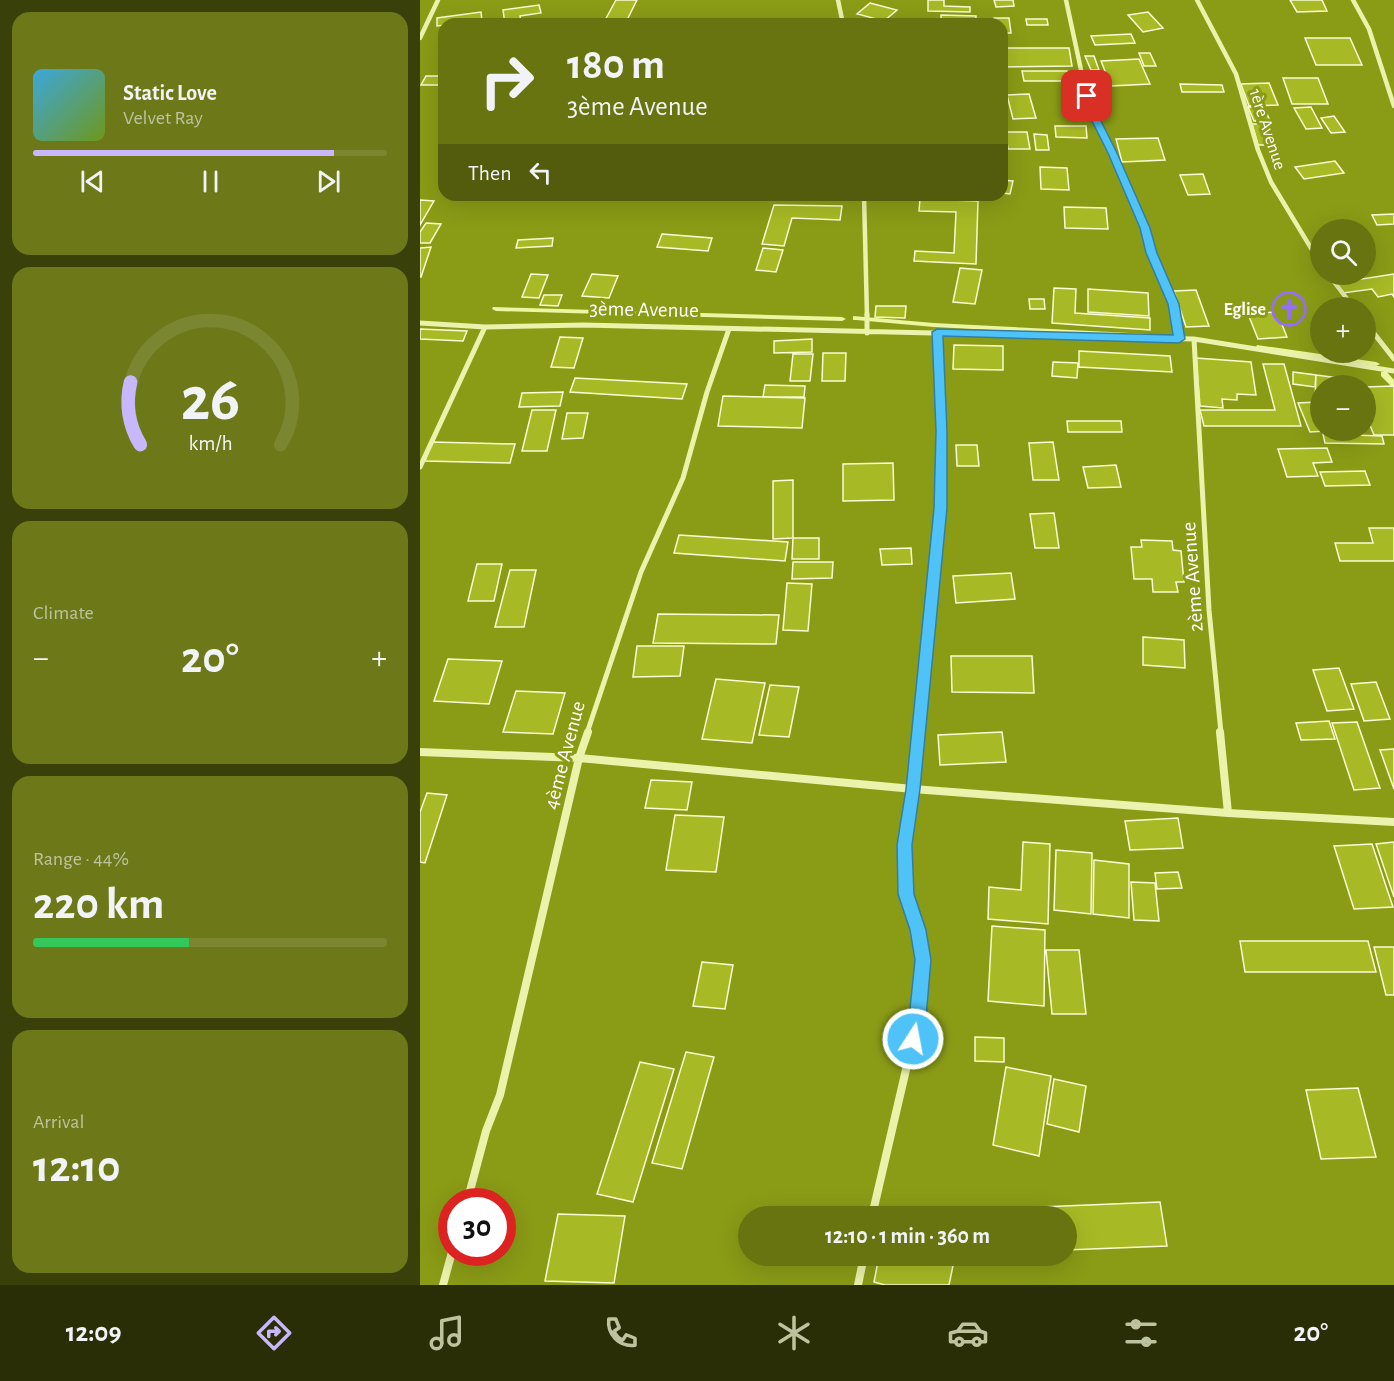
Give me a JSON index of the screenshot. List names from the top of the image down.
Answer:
{
  "streets": {
    "street": [
      "1ère Avenue",
      "3ème Avenue",
      "2ème Avenue",
      "4ème Avenue"
    ]
  },
  "crossings": [
    ["3ème Avenue", "2ème Avenue"],
    ["3ème Avenue", "4ème Avenue"]
  ],
  "places": {
    "church": ["Eglise"]
  },
  "page": {
    "turn": ["180 m", "3ème Avenue"],
    "song": ["Static Love", "Velvet Ray"],
    "then": "Then",
    "map_buttons": ["+", "−"],
    "tile": [
      "Climate",
      ["Range · 44%", "220 km"],
      ["Arrival", "12:10"]
    ],
    "heat": ["−", "20°", "+"],
    "limit": "30",
    "trip": "12:10 · 1 min · 360 m",
    "tabs": ["12:09", "20°"],
    "gauge": ["26", "km/h"]
  }
}
